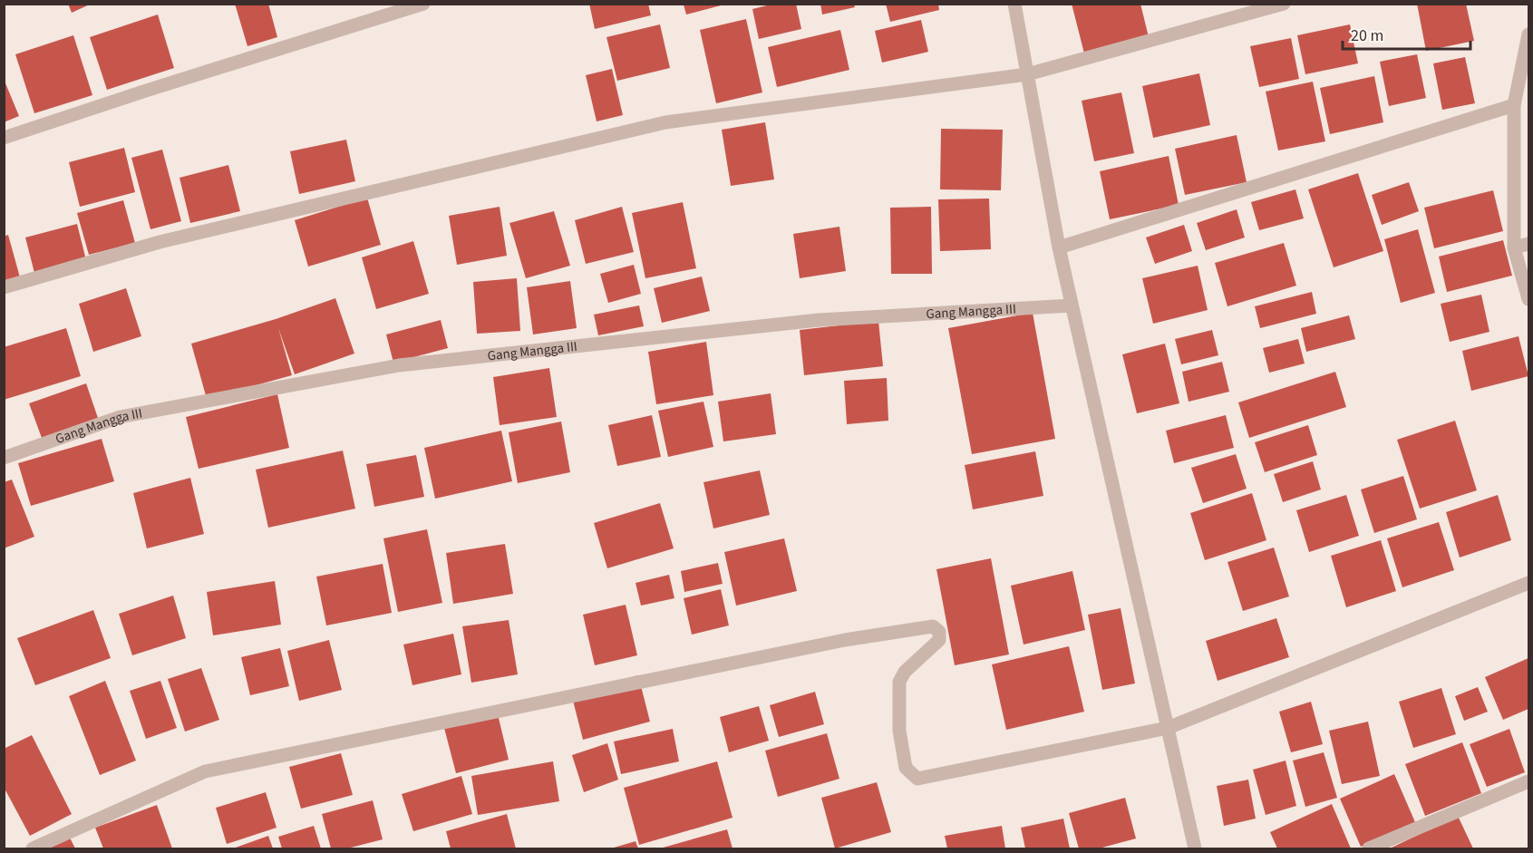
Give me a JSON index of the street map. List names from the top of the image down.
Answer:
{
  "streets": {
    "street": ["Gang Mangga III"]
  },
  "scale_bar": "20 m"
}
